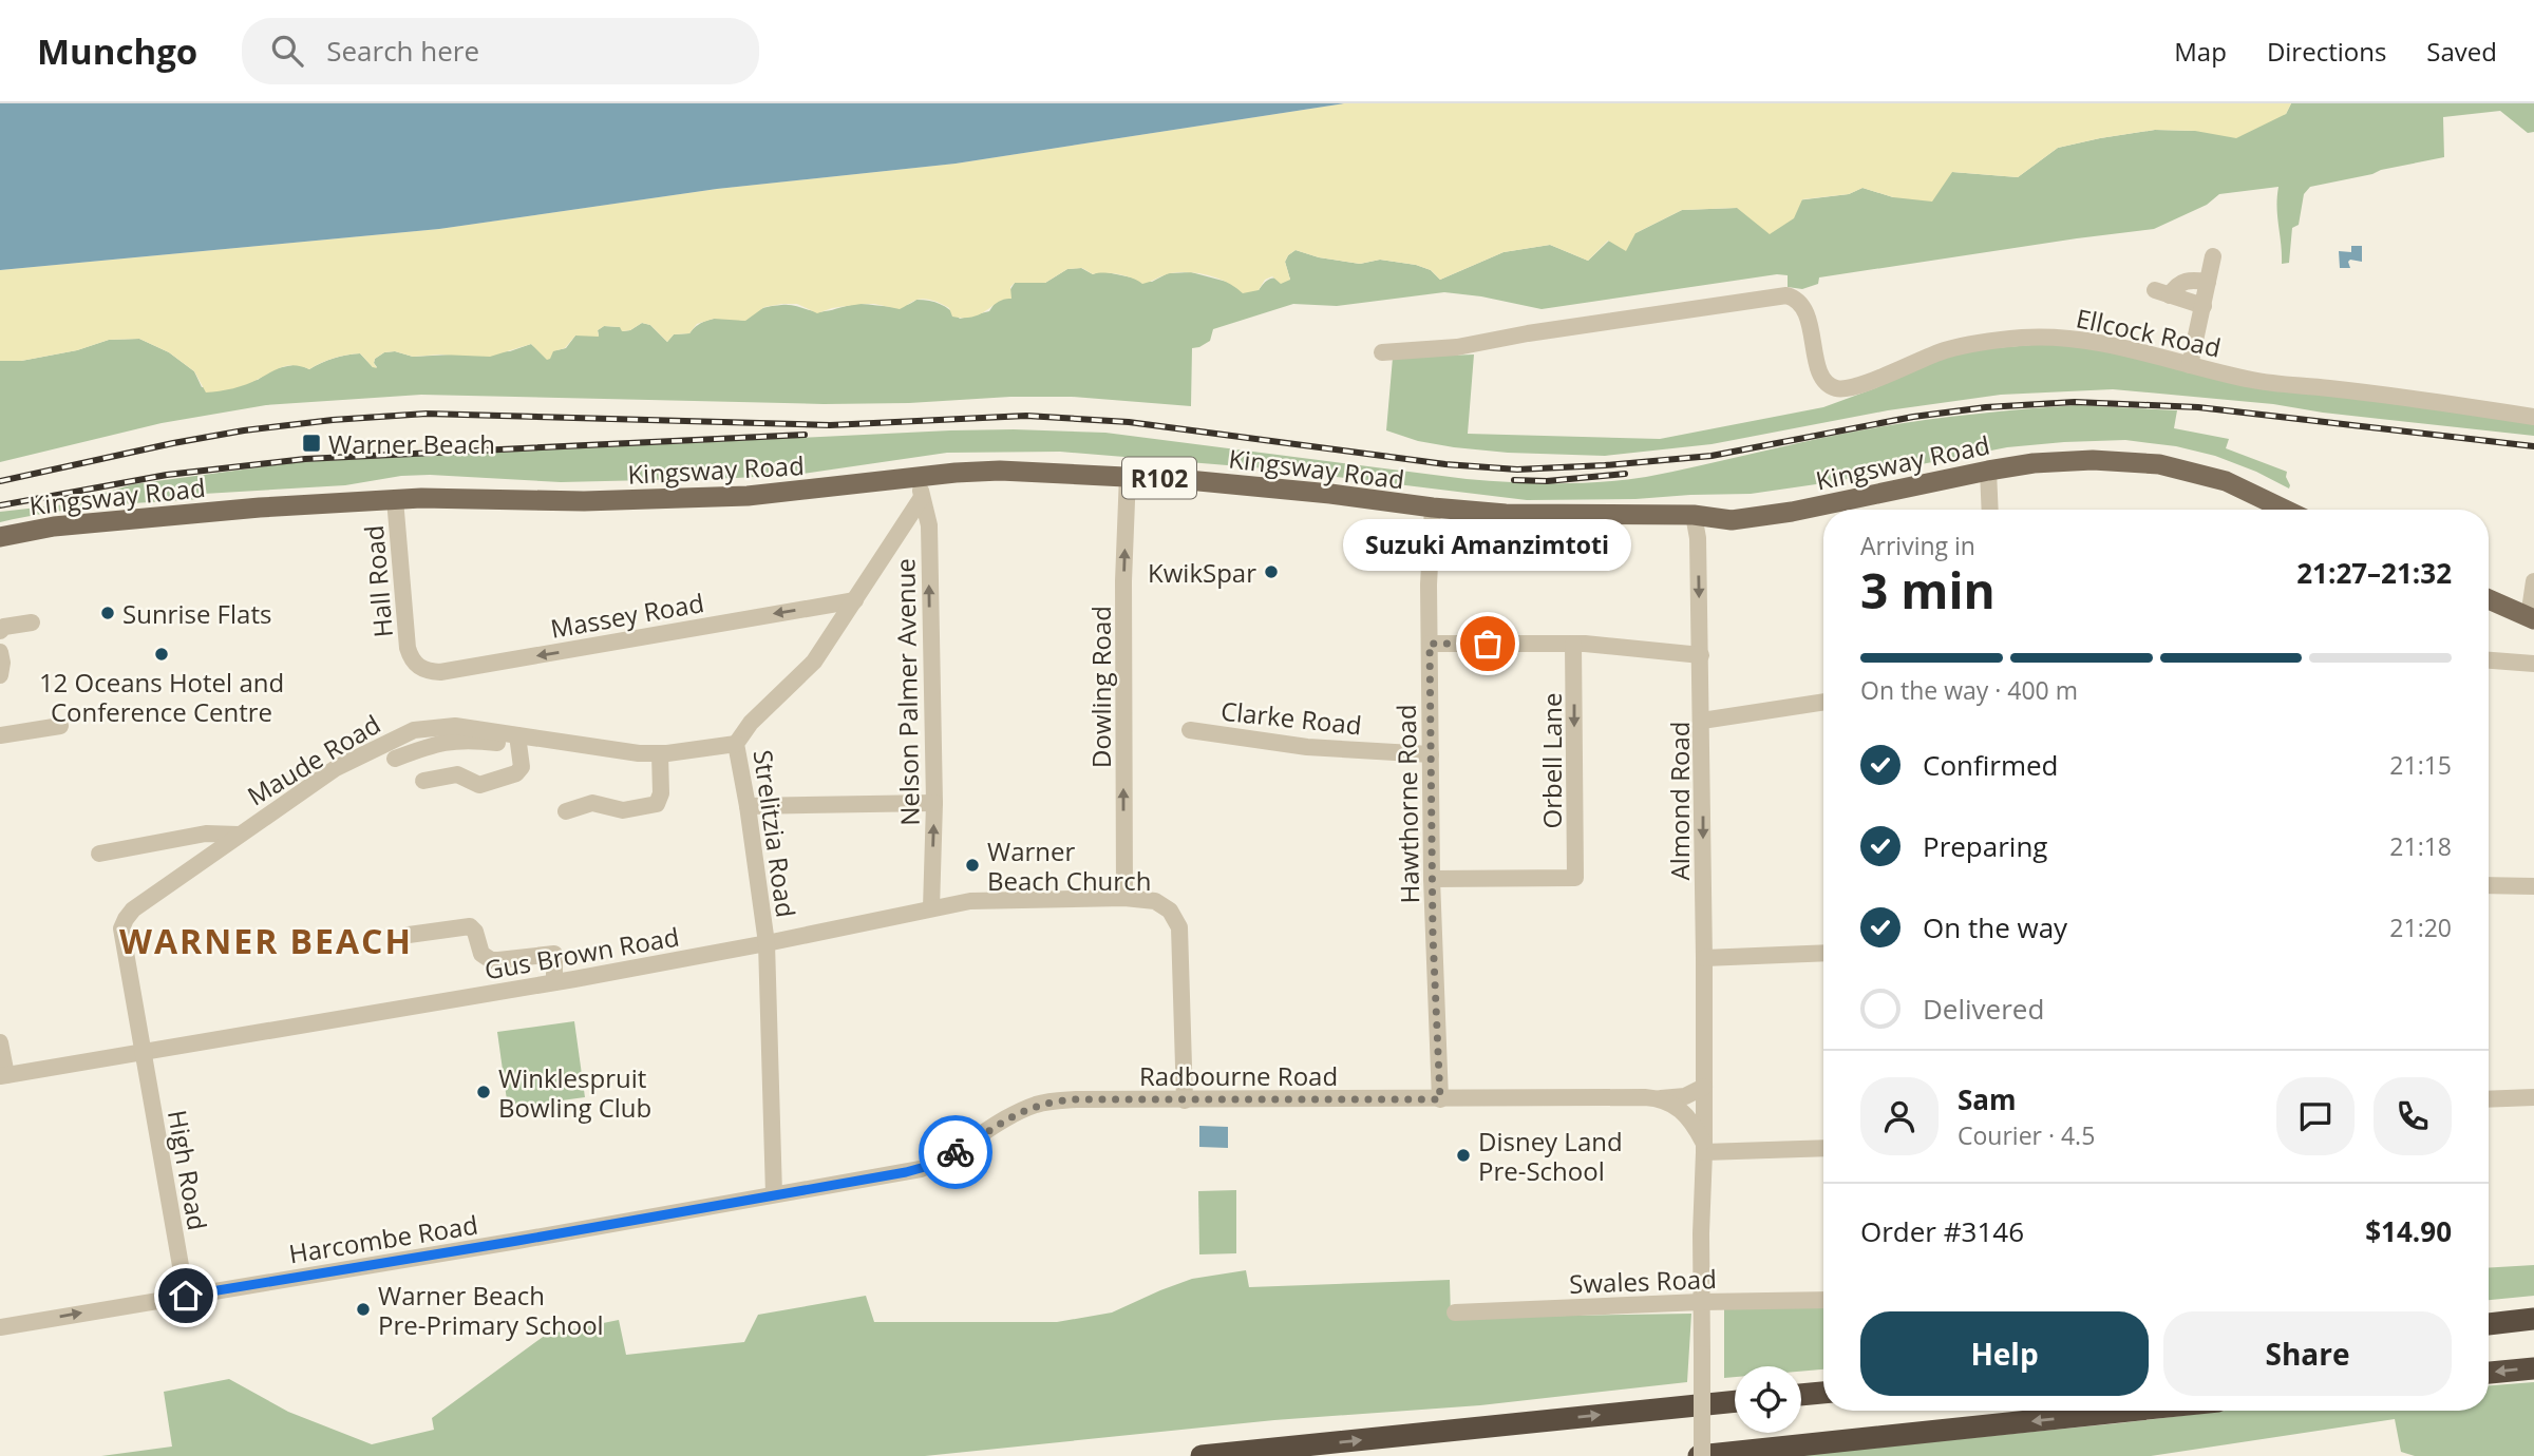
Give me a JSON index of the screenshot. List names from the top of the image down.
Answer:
{
  "streets": {
    "main road": ["Kingsway Road", "R102"],
    "street": [
      "Ellcock Road",
      "Hall Road",
      "Massey Road",
      "Dowling Road",
      "Nelson Palmer Avenue",
      "Clarke Road",
      "Maude Road",
      "Orbell Lane",
      "Almond Road",
      "Hawthorne Road",
      "Strelitzia Road",
      "Gus Brown Road",
      "Radbourne Road",
      "High Road",
      "Harcombe Road",
      "Swales Road"
    ]
  },
  "crossings": [
    ["Kingsway Road", "Hall Road"],
    ["Kingsway Road", "Dowling Road"],
    ["Kingsway Road", "Nelson Palmer Avenue"],
    ["Kingsway Road", "Almond Road"],
    ["Kingsway Road", "Hawthorne Road"],
    ["Hall Road", "Massey Road"],
    ["Massey Road", "Strelitzia Road"],
    ["Dowling Road", "Gus Brown Road"],
    ["Nelson Palmer Avenue", "Strelitzia Road"],
    ["Nelson Palmer Avenue", "Gus Brown Road"],
    ["Clarke Road", "Hawthorne Road"],
    ["Maude Road", "Strelitzia Road"],
    ["Maude Road", "Gus Brown Road"],
    ["Maude Road", "High Road"],
    ["Orbell Lane", "Hawthorne Road"],
    ["Almond Road", "Swales Road"],
    ["Hawthorne Road", "Radbourne Road"],
    ["Strelitzia Road", "Gus Brown Road"],
    ["Strelitzia Road", "Radbourne Road"],
    ["Strelitzia Road", "Harcombe Road"],
    ["Gus Brown Road", "Radbourne Road"],
    ["Gus Brown Road", "High Road"],
    ["Radbourne Road", "Harcombe Road"],
    ["High Road", "Harcombe Road"]
  ],
  "one_way": [
    "Massey Road",
    "Dowling Road",
    "Nelson Palmer Avenue",
    "Almond Road"
  ],
  "districts": ["WARNER BEACH"],
  "places": {
    "transit": ["Warner Beach"],
    "other": [
      "KwikSpar",
      "Sunrise Flats",
      "Suzuki Amanzimtoti",
      "12 Oceans Hotel and Conference Centre",
      "Warner Beach Church",
      "Winklespruit Bowling Club",
      "Disney Land Pre-School",
      "Warner Beach Pre-Primary School"
    ]
  },
  "page": {
    "header": "Munchgo",
    "search": "Search here",
    "nav": ["Map", "Directions", "Saved"],
    "heading": ["3 min", "Arriving in", "21:27–21:32"],
    "panel": [
      "Sam",
      "Courier · 4.5",
      "Order #3146",
      "$14.90"
    ],
    "bubble": "Suzuki Amanzimtoti",
    "bar": "On the way · 400 m",
    "list": [
      ["Confirmed", "21:15"],
      ["Preparing", "21:18"],
      ["On the way", "21:20"],
      "Delivered"
    ],
    "buttons": ["Help", "Share"]
  }
}
